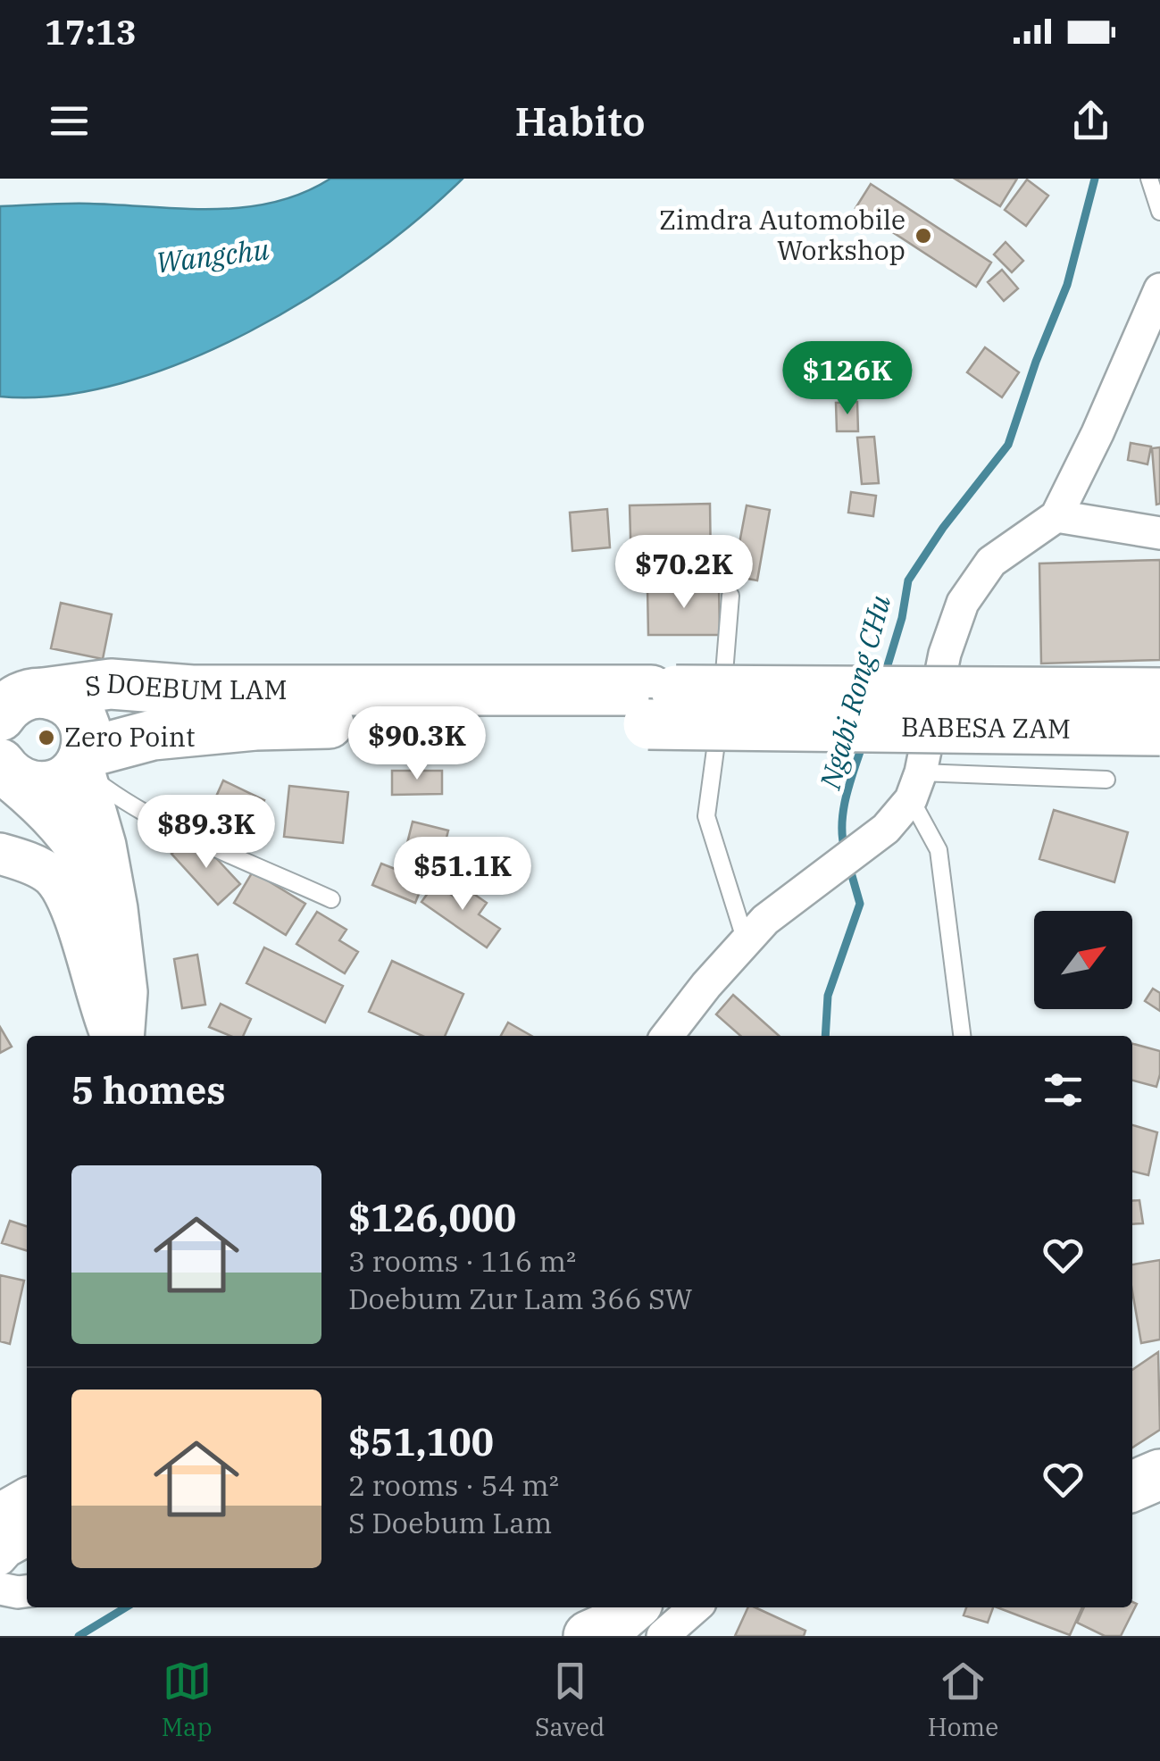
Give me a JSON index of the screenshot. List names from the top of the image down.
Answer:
{
  "streets": {
    "main road": ["S DOEBUM LAM", "BABESA ZAM"]
  },
  "crossings": [
    ["S DOEBUM LAM", "BABESA ZAM"]
  ],
  "water": ["Wangchu", "Ngabi Rong CHu"],
  "places": ["Zimdra Automobile Workshop", "Zero Point"],
  "north": "top right",
  "page": {
    "status": "17:13",
    "header": "Habito",
    "price": [
      "$126K",
      "$70.2K",
      "$90.3K",
      "$89.3K",
      "$51.1K"
    ],
    "heading": "5 homes",
    "list": [
      {
        "name": "$126,000",
        "note": "3 rooms · 116 m² · Doebum Zur Lam 366 SW"
      },
      {
        "name": "$51,100",
        "note": "2 rooms · 54 m² · S Doebum Lam"
      }
    ],
    "tabs": ["Map", "Saved", "Home"]
  }
}
